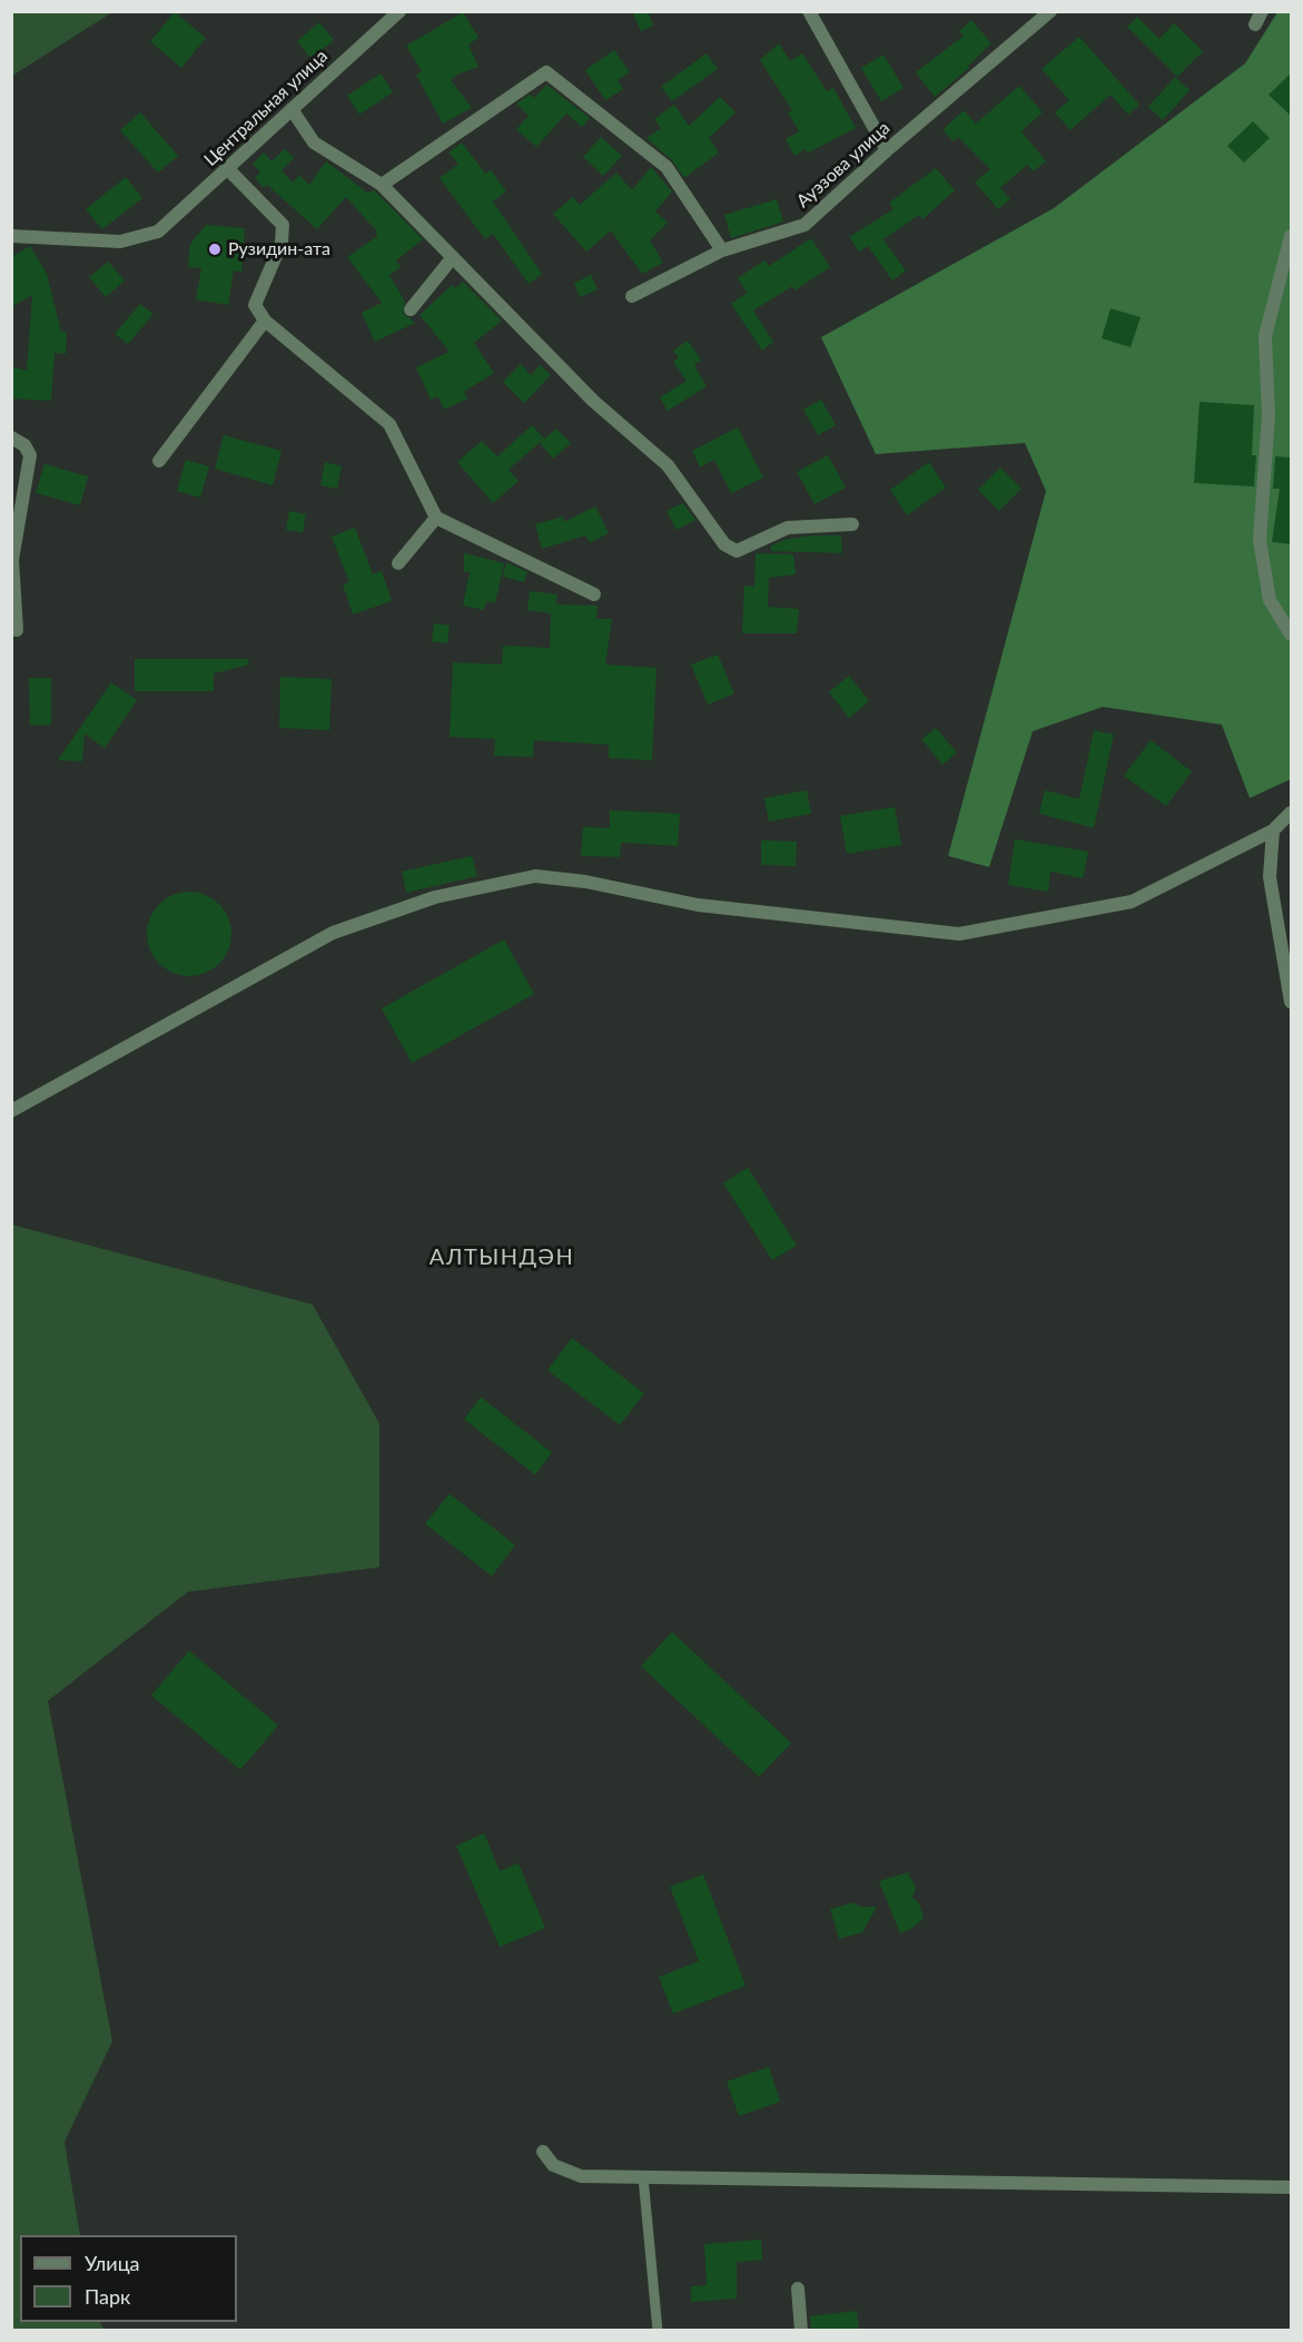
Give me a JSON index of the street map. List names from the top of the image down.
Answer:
{
  "streets": {
    "street": ["Центральная улица", "Ауэзова улица"]
  },
  "districts": ["АЛТЫНДӘН"],
  "places": ["Рузидин-ата"],
  "legend": ["Улица", "Парк"]
}
